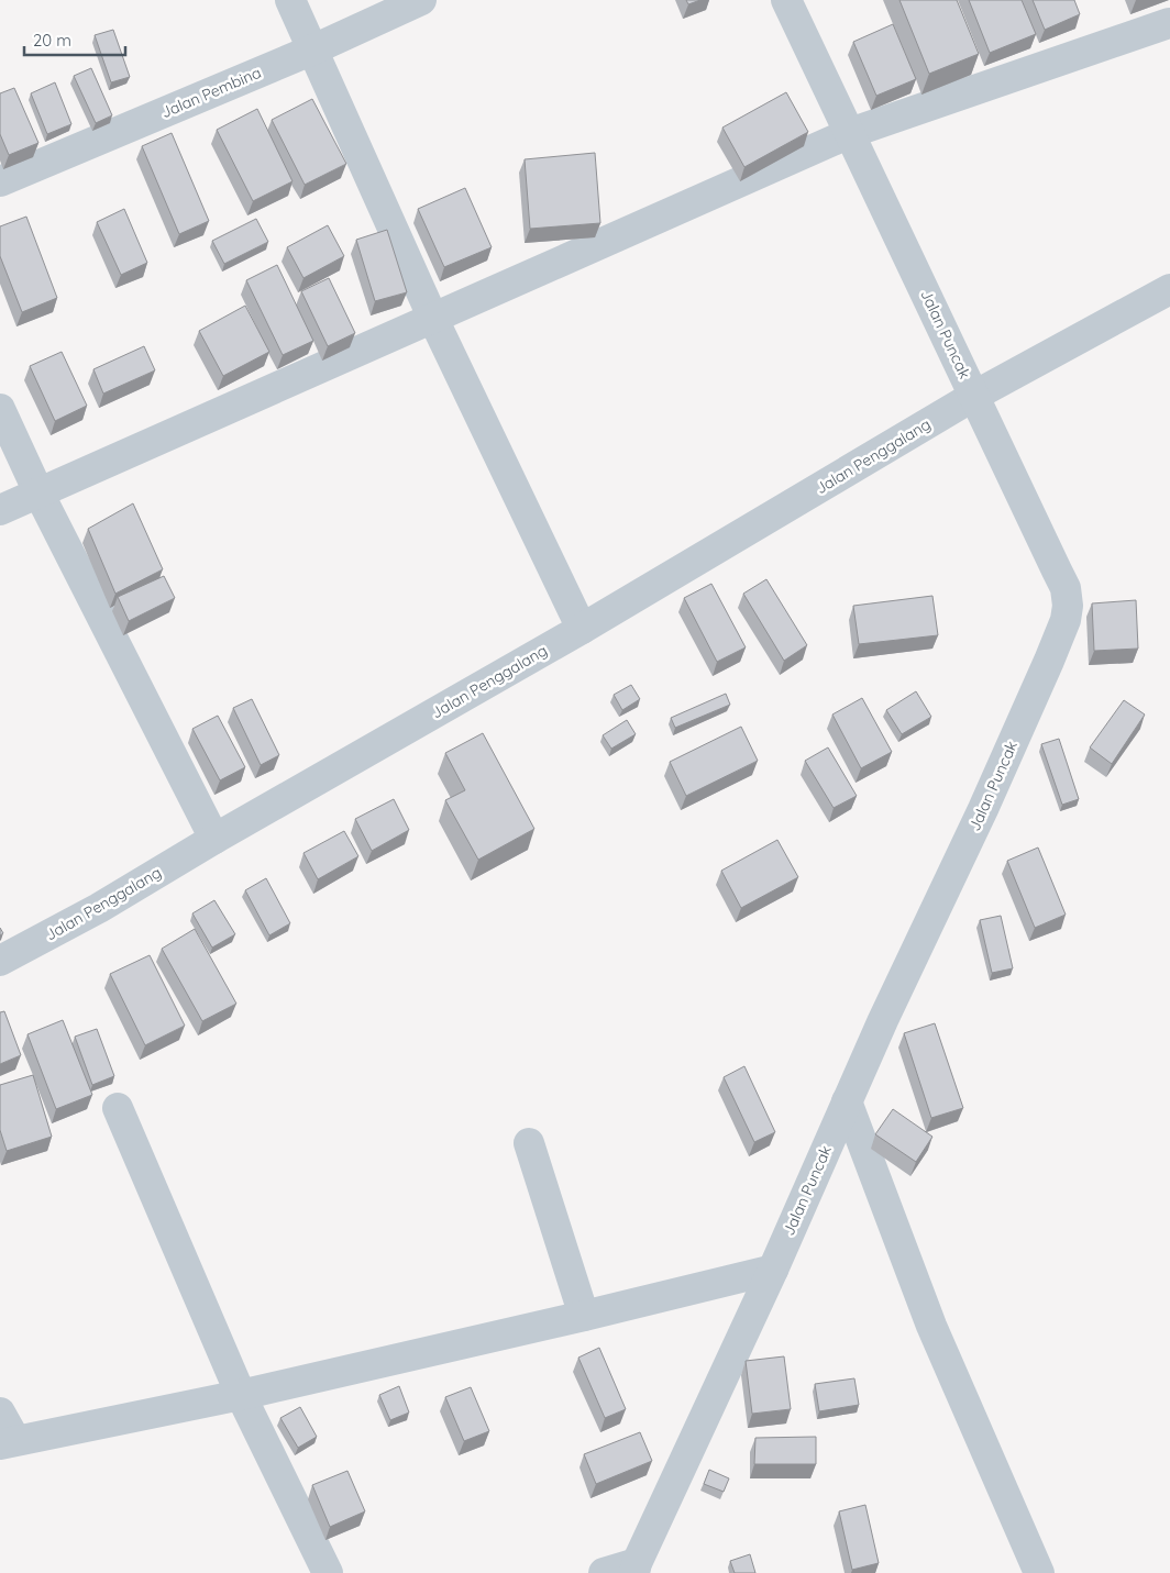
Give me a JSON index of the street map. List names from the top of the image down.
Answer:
{
  "streets": {
    "street": ["Jalan Pembina", "Jalan Puncak", "Jalan Penggalang"]
  },
  "crossings": [
    ["Jalan Puncak", "Jalan Penggalang"]
  ],
  "scale_bar": "20 m"
}
